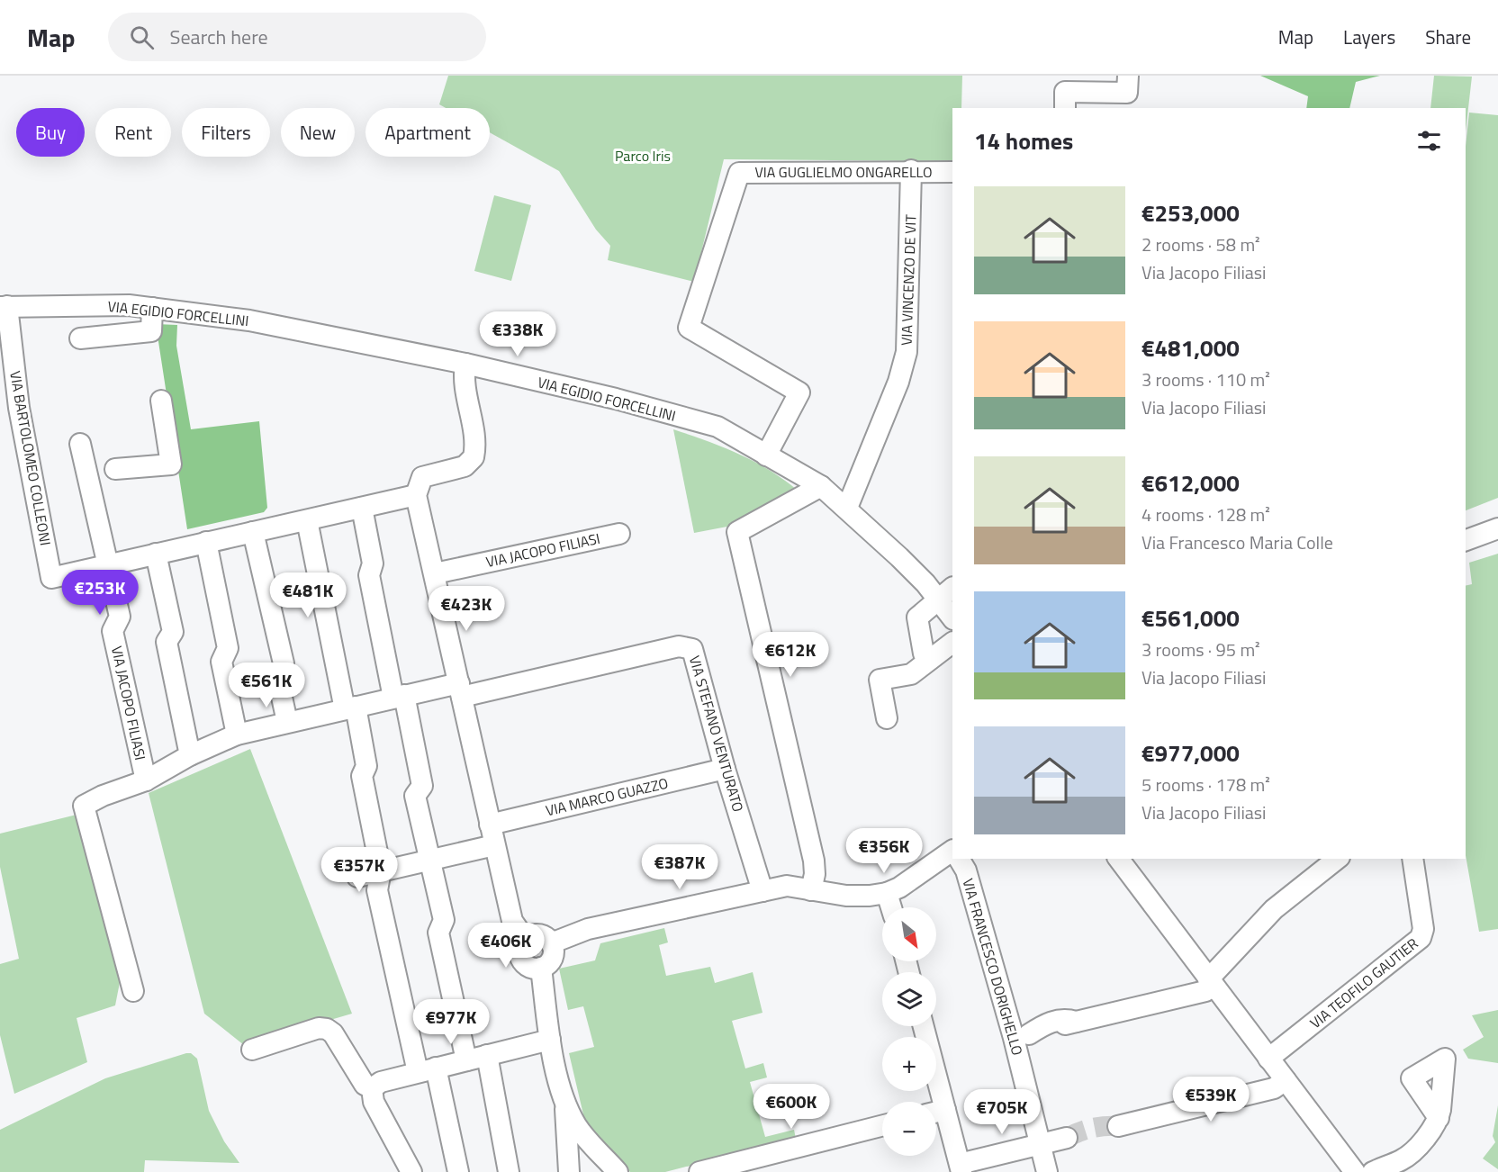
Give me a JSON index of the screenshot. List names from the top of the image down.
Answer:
{
  "streets": {
    "street": [
      "VIA GUGLIELMO ONGARELLO",
      "VIA VINCENZO DE VIT",
      "VIA EGIDIO FORCELLINI",
      "VIA BARTOLOMEO COLLEONI",
      "VIA JACOPO FILIASI",
      "VIA STEFANO VENTURATO",
      "VIA MARCO GUAZZO",
      "VIA FRANCESCO DORIGHELLO",
      "VIA TEOFILO GAUTIER"
    ]
  },
  "crossings": [
    ["VIA GUGLIELMO ONGARELLO", "VIA VINCENZO DE VIT"],
    ["VIA GUGLIELMO ONGARELLO", "VIA EGIDIO FORCELLINI"],
    ["VIA VINCENZO DE VIT", "VIA EGIDIO FORCELLINI"],
    ["VIA EGIDIO FORCELLINI", "VIA BARTOLOMEO COLLEONI"],
    ["VIA BARTOLOMEO COLLEONI", "VIA JACOPO FILIASI"],
    ["VIA JACOPO FILIASI", "VIA STEFANO VENTURATO"],
    ["VIA STEFANO VENTURATO", "VIA MARCO GUAZZO"]
  ],
  "parks": ["Parco Iris"],
  "north": "bottom right",
  "page": {
    "header": "Map",
    "search": "Search here",
    "nav": ["Map", "Layers", "Share"],
    "chip": [
      "Buy",
      "Rent",
      "Filters",
      "New",
      "Apartment"
    ],
    "heading": "14 homes",
    "list": [
      {
        "name": "€253,000",
        "note": "2 rooms · 58 m² · Via Jacopo Filiasi"
      },
      {
        "name": "€481,000",
        "note": "3 rooms · 110 m² · Via Jacopo Filiasi"
      },
      {
        "name": "€612,000",
        "note": "4 rooms · 128 m² · Via Francesco Maria Colle"
      },
      {
        "name": "€561,000",
        "note": "3 rooms · 95 m² · Via Jacopo Filiasi"
      },
      {
        "name": "€977,000",
        "note": "5 rooms · 178 m² · Via Jacopo Filiasi"
      }
    ],
    "price": [
      "€338K",
      "€253K",
      "€481K",
      "€423K",
      "€612K",
      "€561K",
      "€356K",
      "€387K",
      "€357K",
      "€406K",
      "€977K",
      "€539K",
      "€600K",
      "€705K"
    ],
    "map_buttons": ["+", "−"]
  }
}
